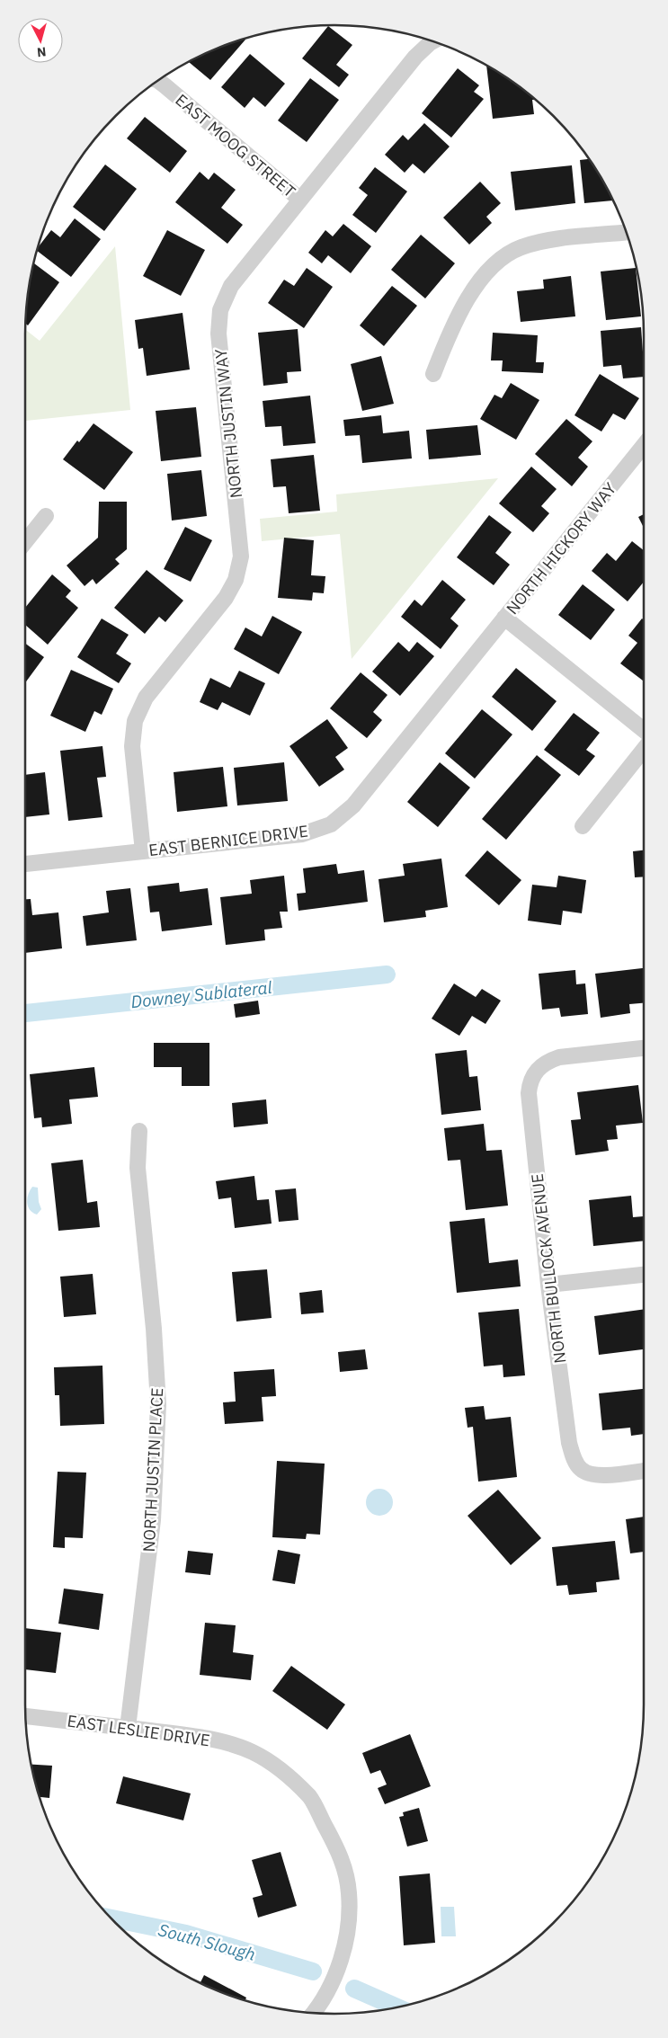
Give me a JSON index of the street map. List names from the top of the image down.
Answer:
{
  "streets": {
    "street": [
      "EAST MOOG STREET",
      "NORTH JUSTIN WAY",
      "NORTH HICKORY WAY",
      "EAST BERNICE DRIVE",
      "NORTH BULLOCK AVENUE",
      "NORTH JUSTIN PLACE",
      "EAST LESLIE DRIVE"
    ]
  },
  "crossings": [
    ["EAST MOOG STREET", "NORTH JUSTIN WAY"],
    ["NORTH JUSTIN WAY", "EAST BERNICE DRIVE"],
    ["NORTH HICKORY WAY", "EAST BERNICE DRIVE"],
    ["NORTH JUSTIN PLACE", "EAST LESLIE DRIVE"]
  ],
  "water": ["Downey Sublateral", "South Slough"],
  "north": "bottom"
}
